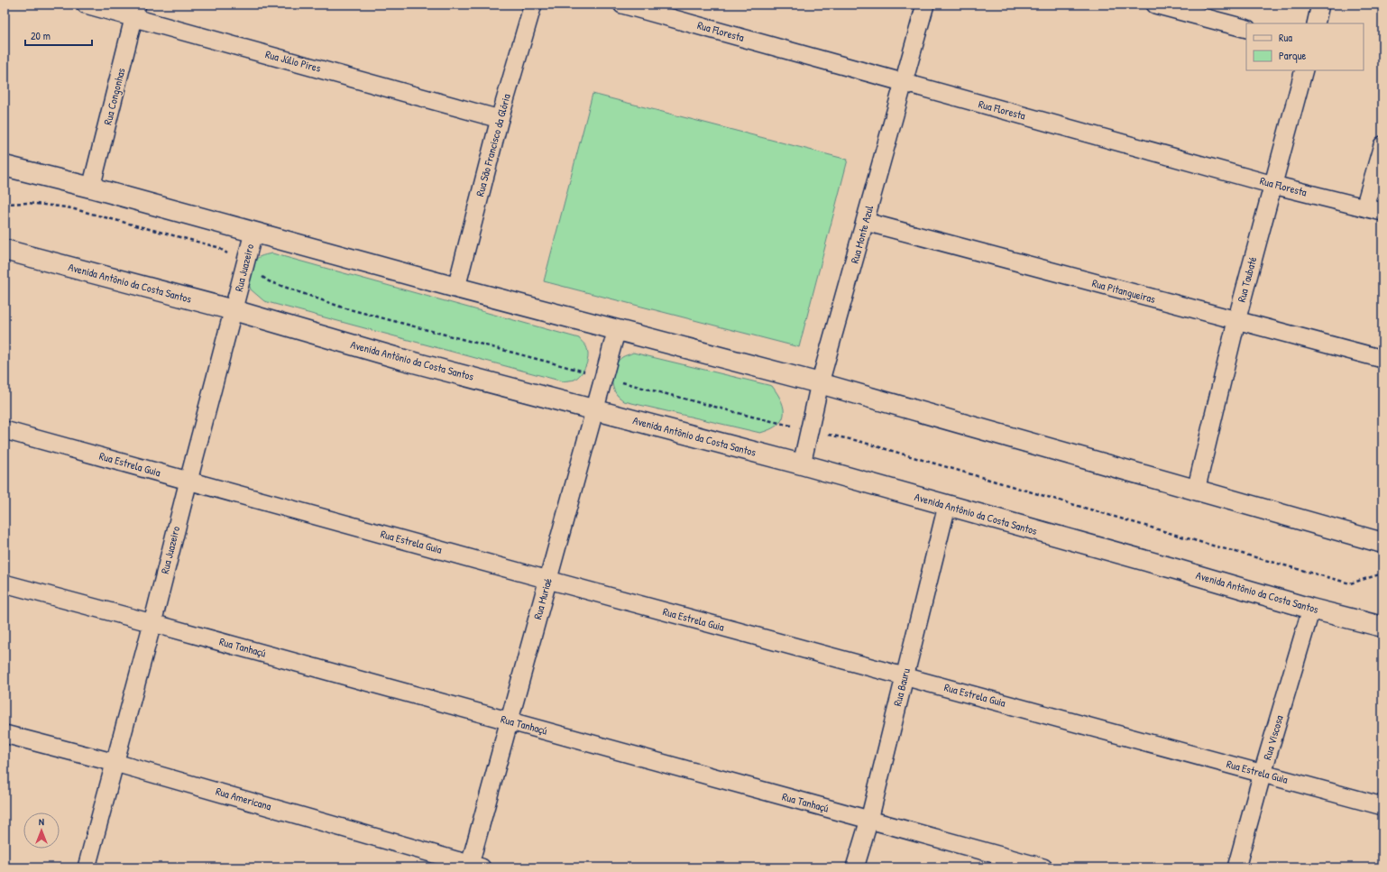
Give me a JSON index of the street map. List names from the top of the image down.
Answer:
{
  "streets": {
    "street": [
      "Rua Floresta",
      "Rua Júlio Pires",
      "Rua Congonhas",
      "Rua São Francisco da Glória",
      "Rua Monte Azul",
      "Rua Juazeiro",
      "Rua Taubaté",
      "Avenida Antônio da Costa Santos",
      "Rua Pitangueiras",
      "Rua Estrela Guia",
      "Rua Muriaé",
      "Rua Tanhaçú",
      "Rua Bauru",
      "Rua Viscosa",
      "Rua Americana"
    ]
  },
  "crossings": [
    ["Rua Floresta", "Rua Monte Azul"],
    ["Rua Floresta", "Rua Taubaté"],
    ["Rua Júlio Pires", "Rua Congonhas"],
    ["Rua Júlio Pires", "Rua São Francisco da Glória"],
    ["Rua Monte Azul", "Avenida Antônio da Costa Santos"],
    ["Rua Monte Azul", "Rua Pitangueiras"],
    ["Rua Juazeiro", "Avenida Antônio da Costa Santos"],
    ["Rua Juazeiro", "Rua Estrela Guia"],
    ["Rua Juazeiro", "Rua Tanhaçú"],
    ["Rua Juazeiro", "Rua Americana"],
    ["Rua Taubaté", "Rua Pitangueiras"],
    ["Avenida Antônio da Costa Santos", "Rua Muriaé"],
    ["Avenida Antônio da Costa Santos", "Rua Bauru"],
    ["Avenida Antônio da Costa Santos", "Rua Viscosa"],
    ["Rua Estrela Guia", "Rua Muriaé"],
    ["Rua Estrela Guia", "Rua Bauru"],
    ["Rua Estrela Guia", "Rua Viscosa"],
    ["Rua Muriaé", "Rua Tanhaçú"],
    ["Rua Muriaé", "Rua Americana"],
    ["Rua Tanhaçú", "Rua Bauru"]
  ],
  "legend": ["Rua", "Parque"],
  "scale_bar": "20 m",
  "north": "top"
}
